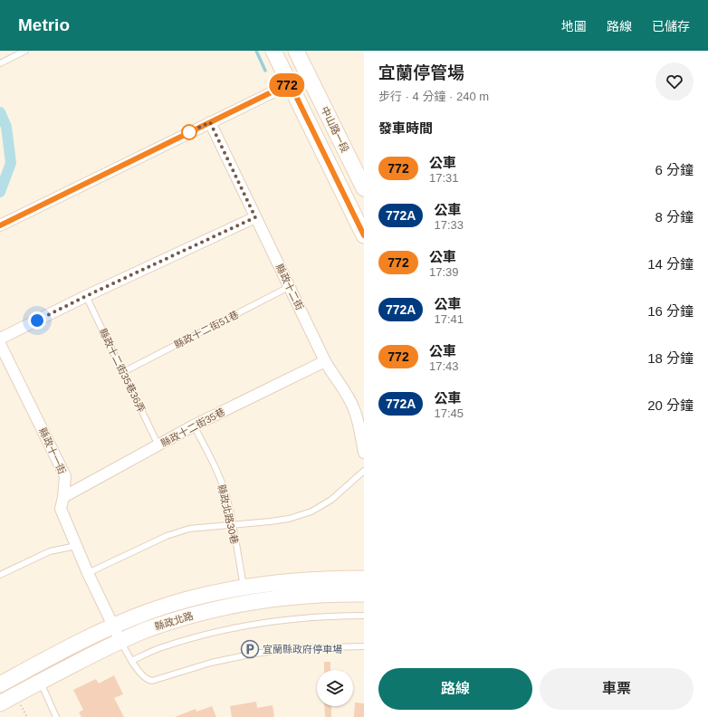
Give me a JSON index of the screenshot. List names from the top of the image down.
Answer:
{
  "streets": {
    "street": [
      "中山路一段",
      "縣政十二街",
      "縣政十二街35巷",
      "縣政十一街",
      "縣政北路"
    ],
    "lane": ["縣政十二街51巷", "縣政十二街35巷36弄", "縣政北路30巷"]
  },
  "crossings": [
    ["縣政十二街", "縣政十二街51巷"],
    ["縣政十二街", "縣政十二街35巷"],
    ["縣政十二街51巷", "縣政十二街35巷36弄"],
    ["縣政十二街35巷36弄", "縣政十二街35巷"],
    ["縣政十二街35巷", "縣政十一街"],
    ["縣政十二街35巷", "縣政北路30巷"],
    ["縣政十一街", "縣政北路"],
    ["縣政北路30巷", "縣政北路"]
  ],
  "places": {
    "parking": ["宜蘭縣政府停車場"]
  },
  "lines": ["bus line 772"],
  "page": {
    "header": "Metrio",
    "nav": ["地圖", "路線", "已儲存"],
    "on_map": "772",
    "heading": [
      ["宜蘭停管場", "步行 · 4 分鐘 · 240 m"],
      "發車時間"
    ],
    "list": [
      {
        "mark": "772",
        "name": "公車",
        "note": "17:31",
        "value": "6 分鐘"
      },
      {
        "mark": "772A",
        "name": "公車",
        "note": "17:33",
        "value": "8 分鐘"
      },
      {
        "mark": "772",
        "name": "公車",
        "note": "17:39",
        "value": "14 分鐘"
      },
      {
        "mark": "772A",
        "name": "公車",
        "note": "17:41",
        "value": "16 分鐘"
      },
      {
        "mark": "772",
        "name": "公車",
        "note": "17:43",
        "value": "18 分鐘"
      },
      {
        "mark": "772A",
        "name": "公車",
        "note": "17:45",
        "value": "20 分鐘"
      }
    ],
    "buttons": ["路線", "車票"]
  }
}
